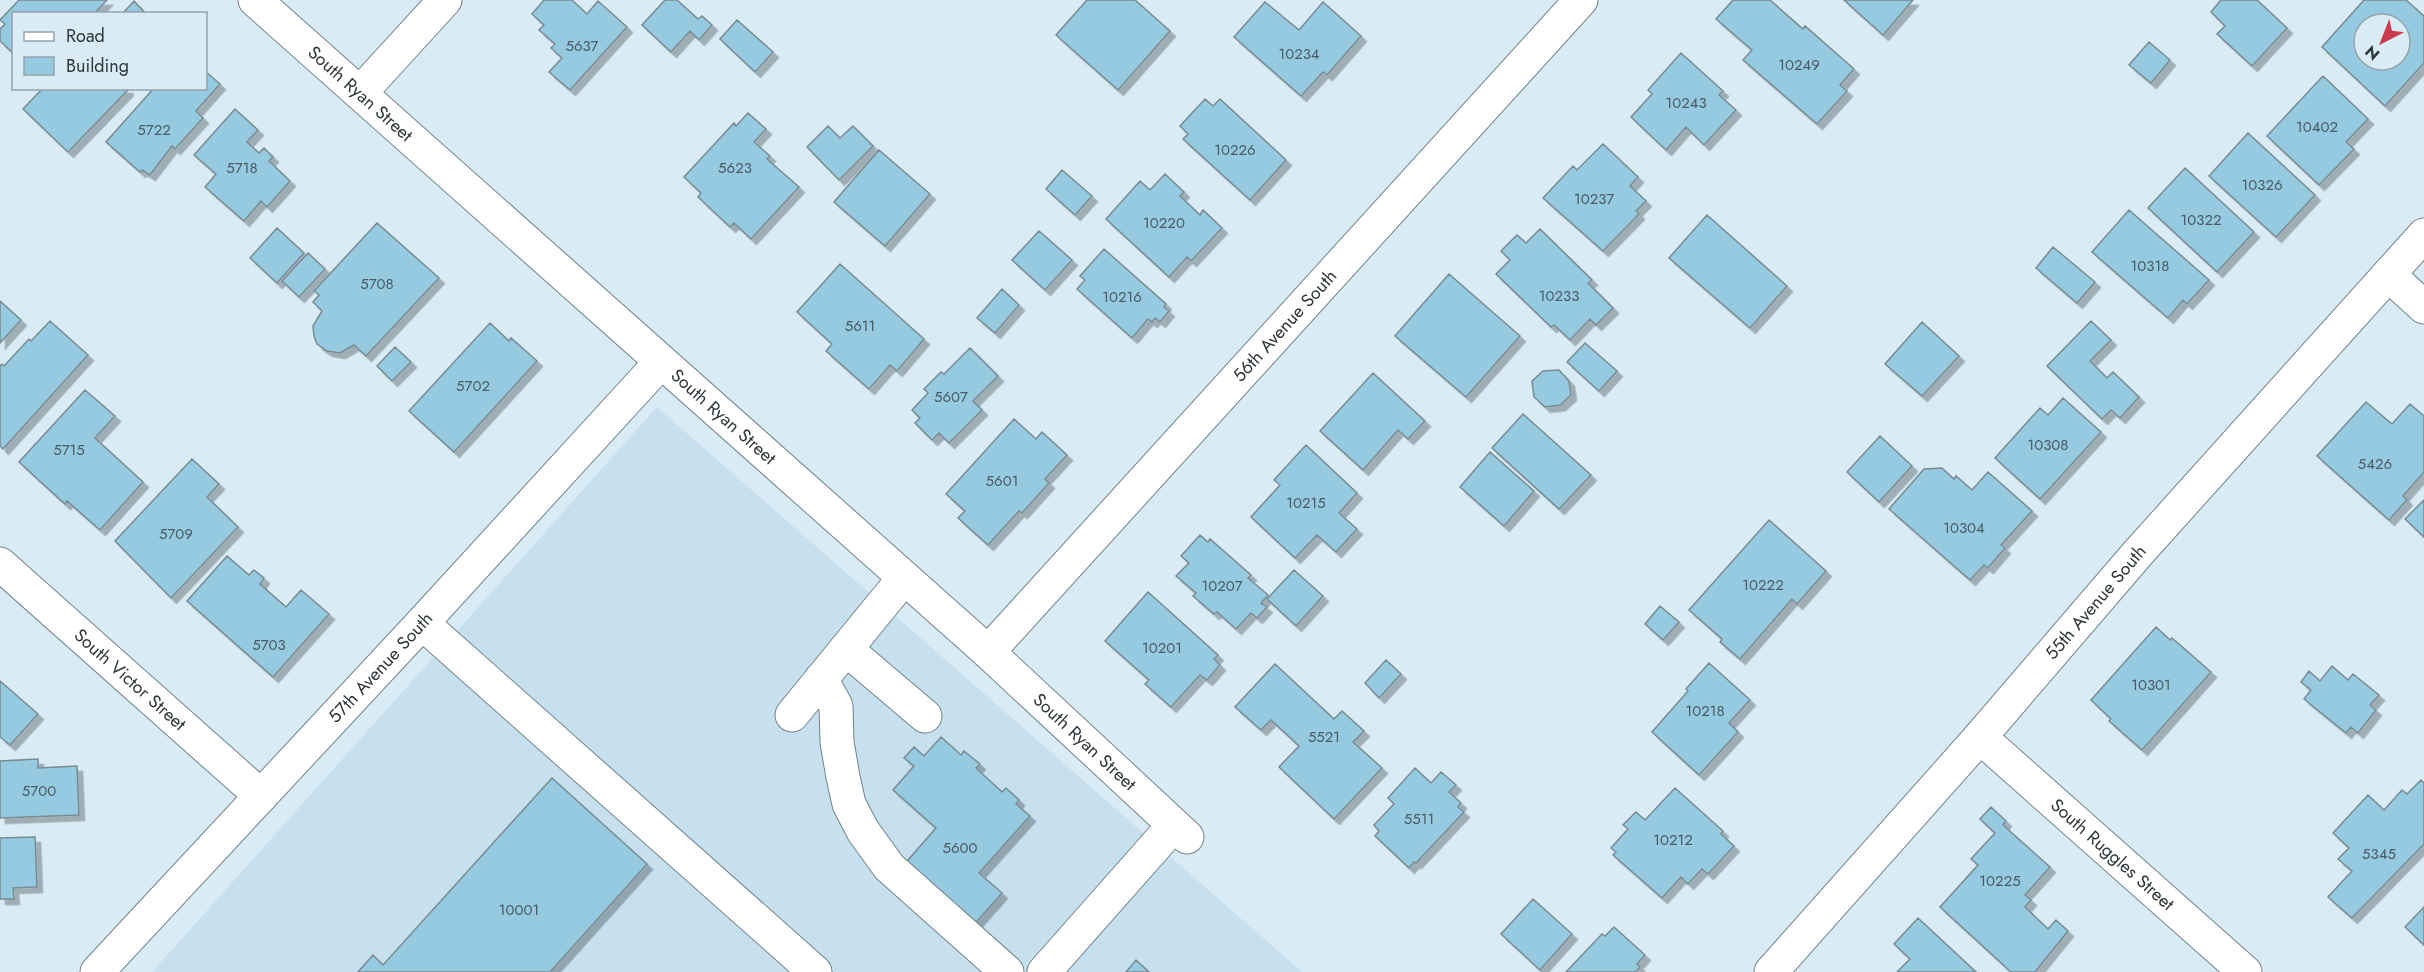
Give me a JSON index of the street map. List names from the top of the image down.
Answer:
{
  "streets": {
    "street": [
      "South Ryan Street",
      "56th Avenue South",
      "55th Avenue South",
      "57th Avenue South",
      "South Victor Street",
      "South Ruggles Street"
    ]
  },
  "crossings": [
    ["South Ryan Street", "56th Avenue South"],
    ["South Ryan Street", "57th Avenue South"],
    ["55th Avenue South", "South Ruggles Street"],
    ["57th Avenue South", "South Victor Street"]
  ],
  "house_numbers": [
    "5637",
    "10234",
    "10249",
    "10243",
    "10402",
    "5722",
    "10226",
    "5718",
    "5623",
    "10326",
    "10237",
    "10322",
    "10220",
    "10318",
    "5708",
    "10233",
    "10216",
    "5611",
    "5702",
    "5607",
    "10308",
    "5715",
    "5426",
    "5601",
    "10215",
    "10304",
    "5709",
    "10222",
    "10207",
    "5703",
    "10201",
    "10301",
    "10218",
    "5521",
    "5700",
    "5511",
    "10212",
    "5600",
    "5345",
    "10225",
    "10001"
  ],
  "legend": ["Road", "Building"],
  "north": "bottom left"
}
